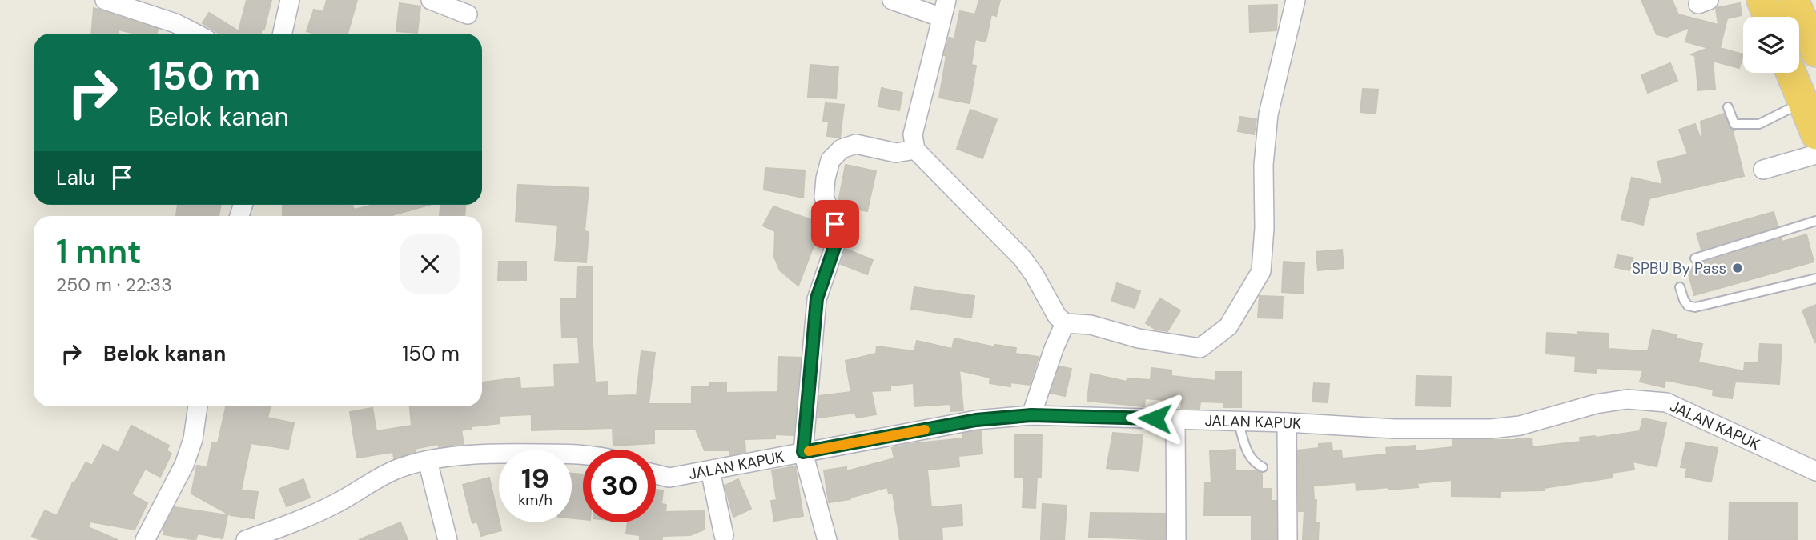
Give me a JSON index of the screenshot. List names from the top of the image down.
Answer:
{
  "streets": {
    "street": ["JALAN KAPUK"]
  },
  "places": ["SPBU By Pass"],
  "page": {
    "turn": ["150 m", "Belok kanan"],
    "then": "Lalu",
    "heading": ["1 mnt", "250 m · 22:33"],
    "list": [
      {
        "name": "Belok kanan",
        "value": "150 m"
      }
    ],
    "speed": "19 km/h",
    "limit": "30"
  }
}
